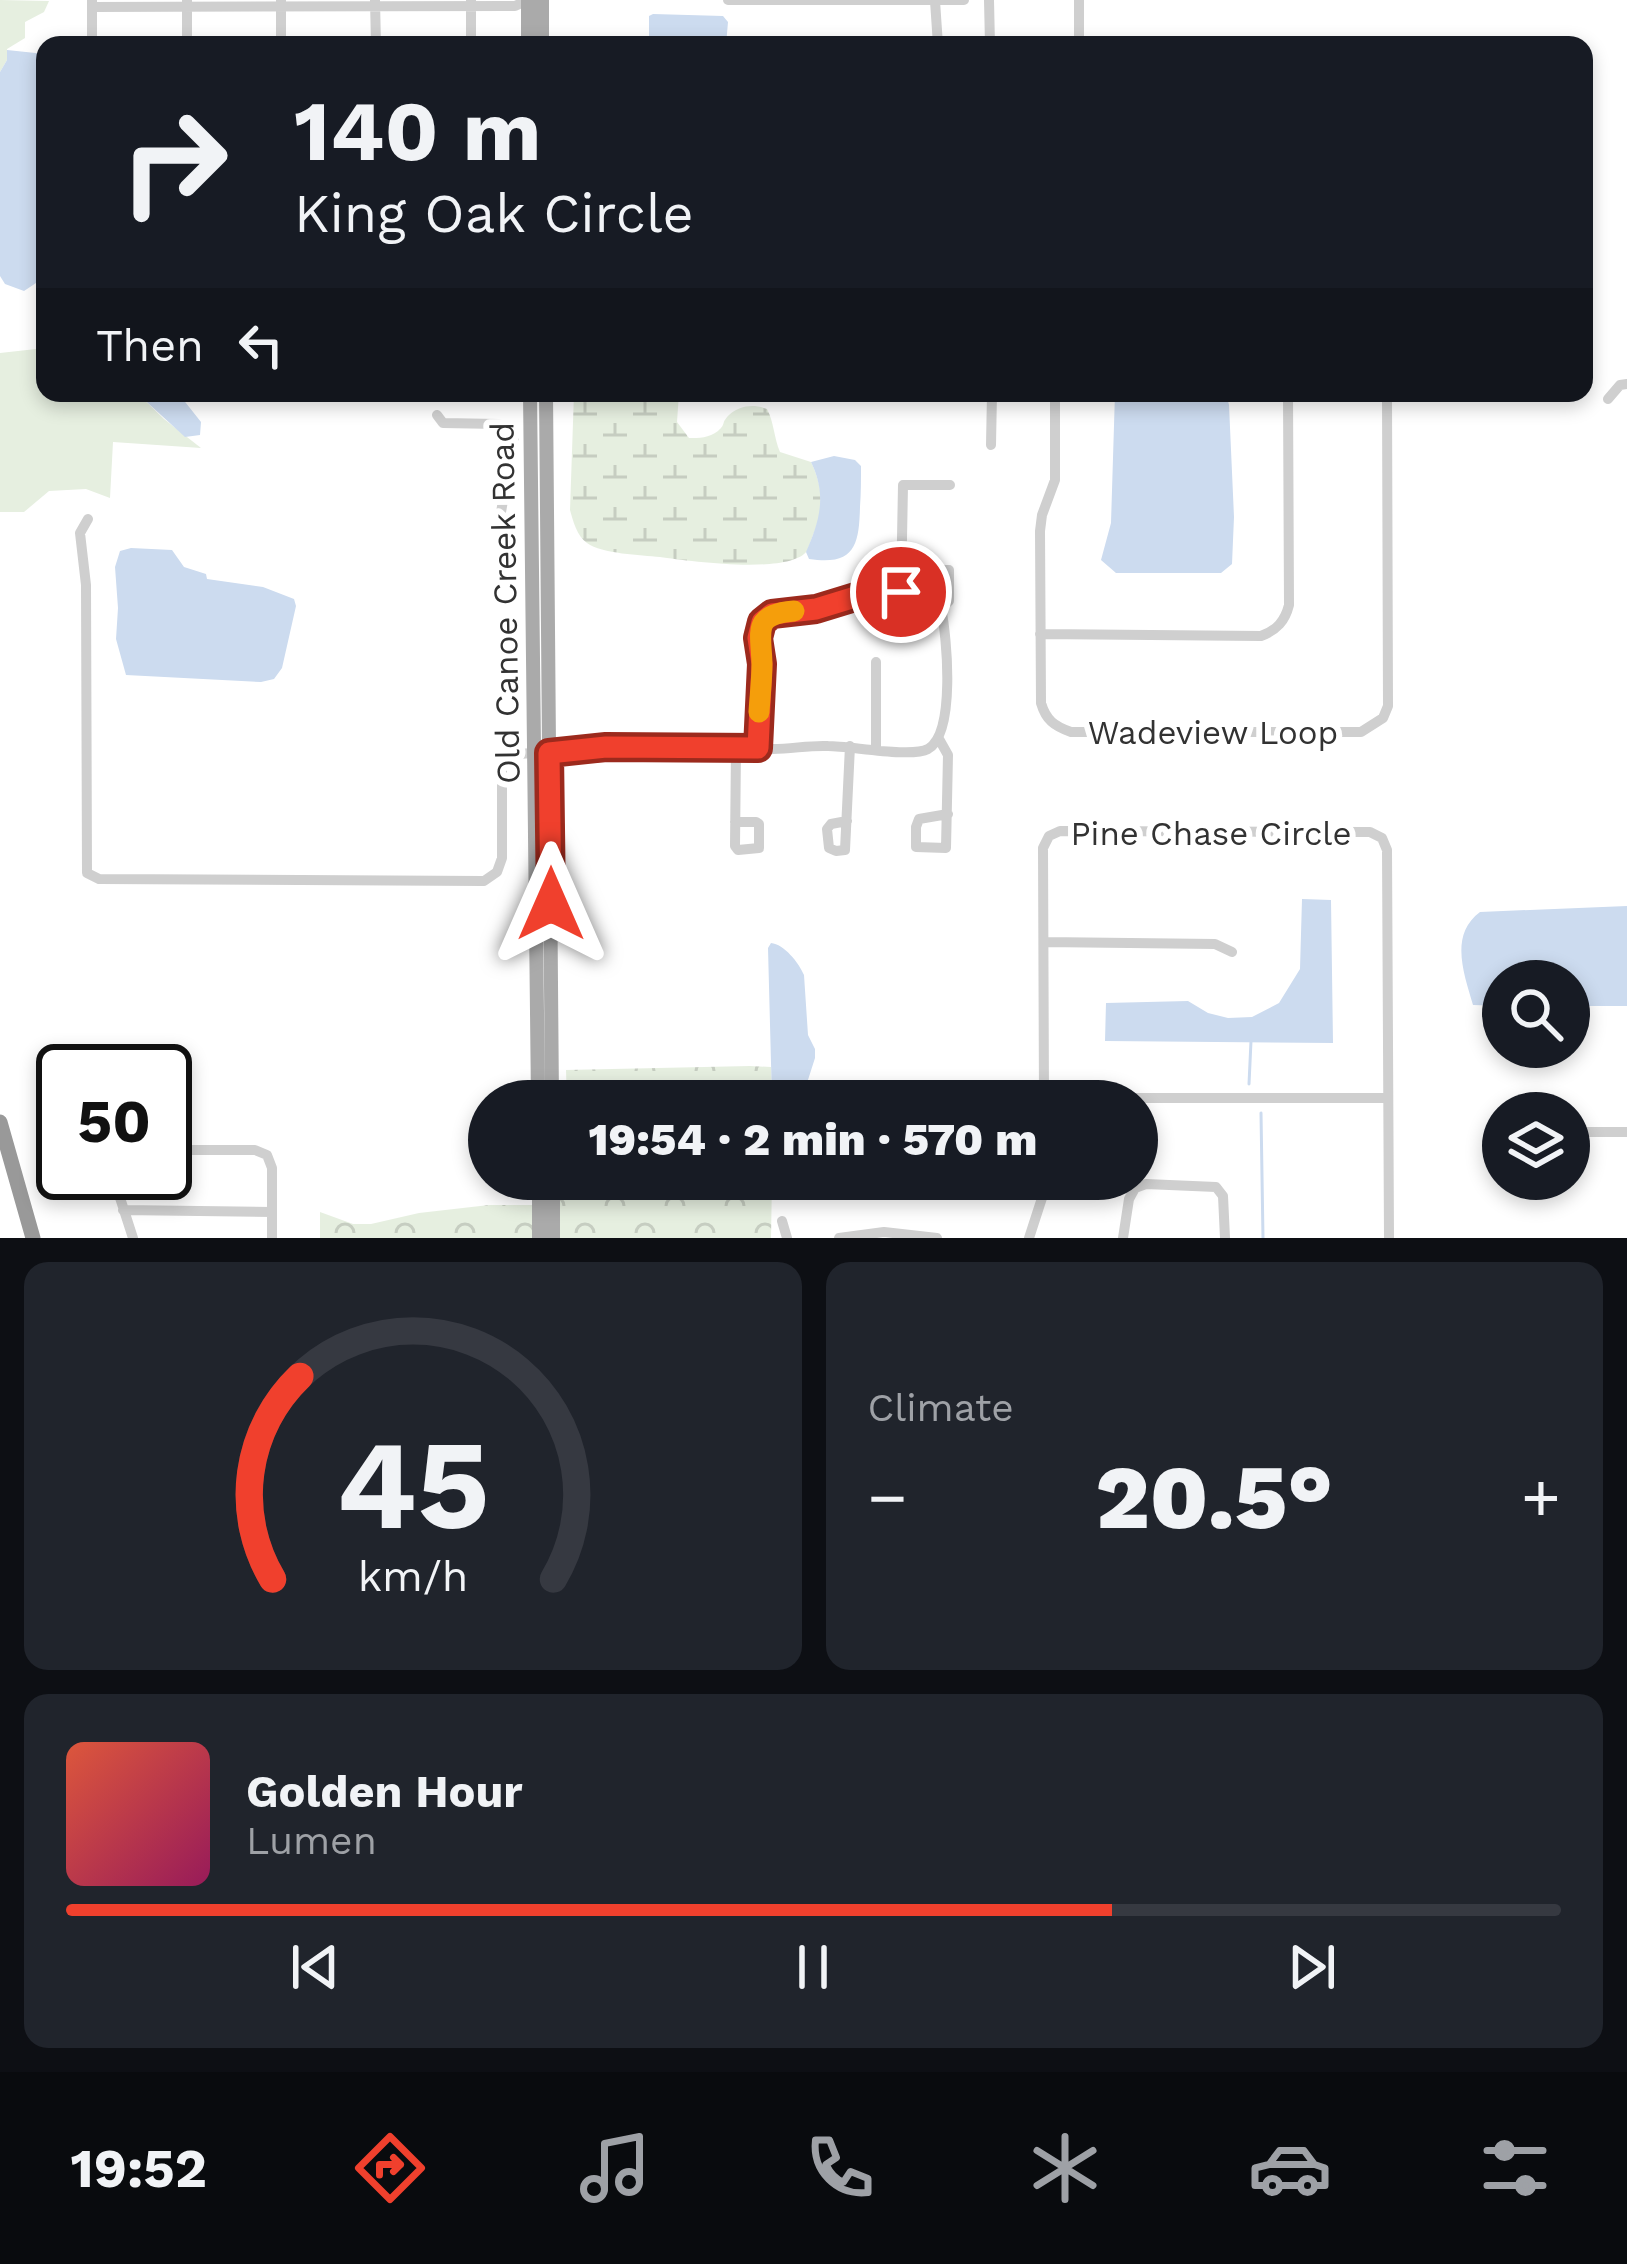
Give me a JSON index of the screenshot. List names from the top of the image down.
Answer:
{
  "streets": {
    "main road": ["Old Canoe Creek Road"],
    "street": ["Wadeview Loop", "Pine Chase Circle"]
  },
  "page": {
    "turn": ["140 m", "King Oak Circle"],
    "then": "Then",
    "limit": "50",
    "trip": "19:54 · 2 min · 570 m",
    "tile": "Climate",
    "heat": ["−", "20.5°", "+"],
    "song": ["Golden Hour", "Lumen"],
    "tabs": "19:52",
    "gauge": ["45", "km/h"]
  }
}
